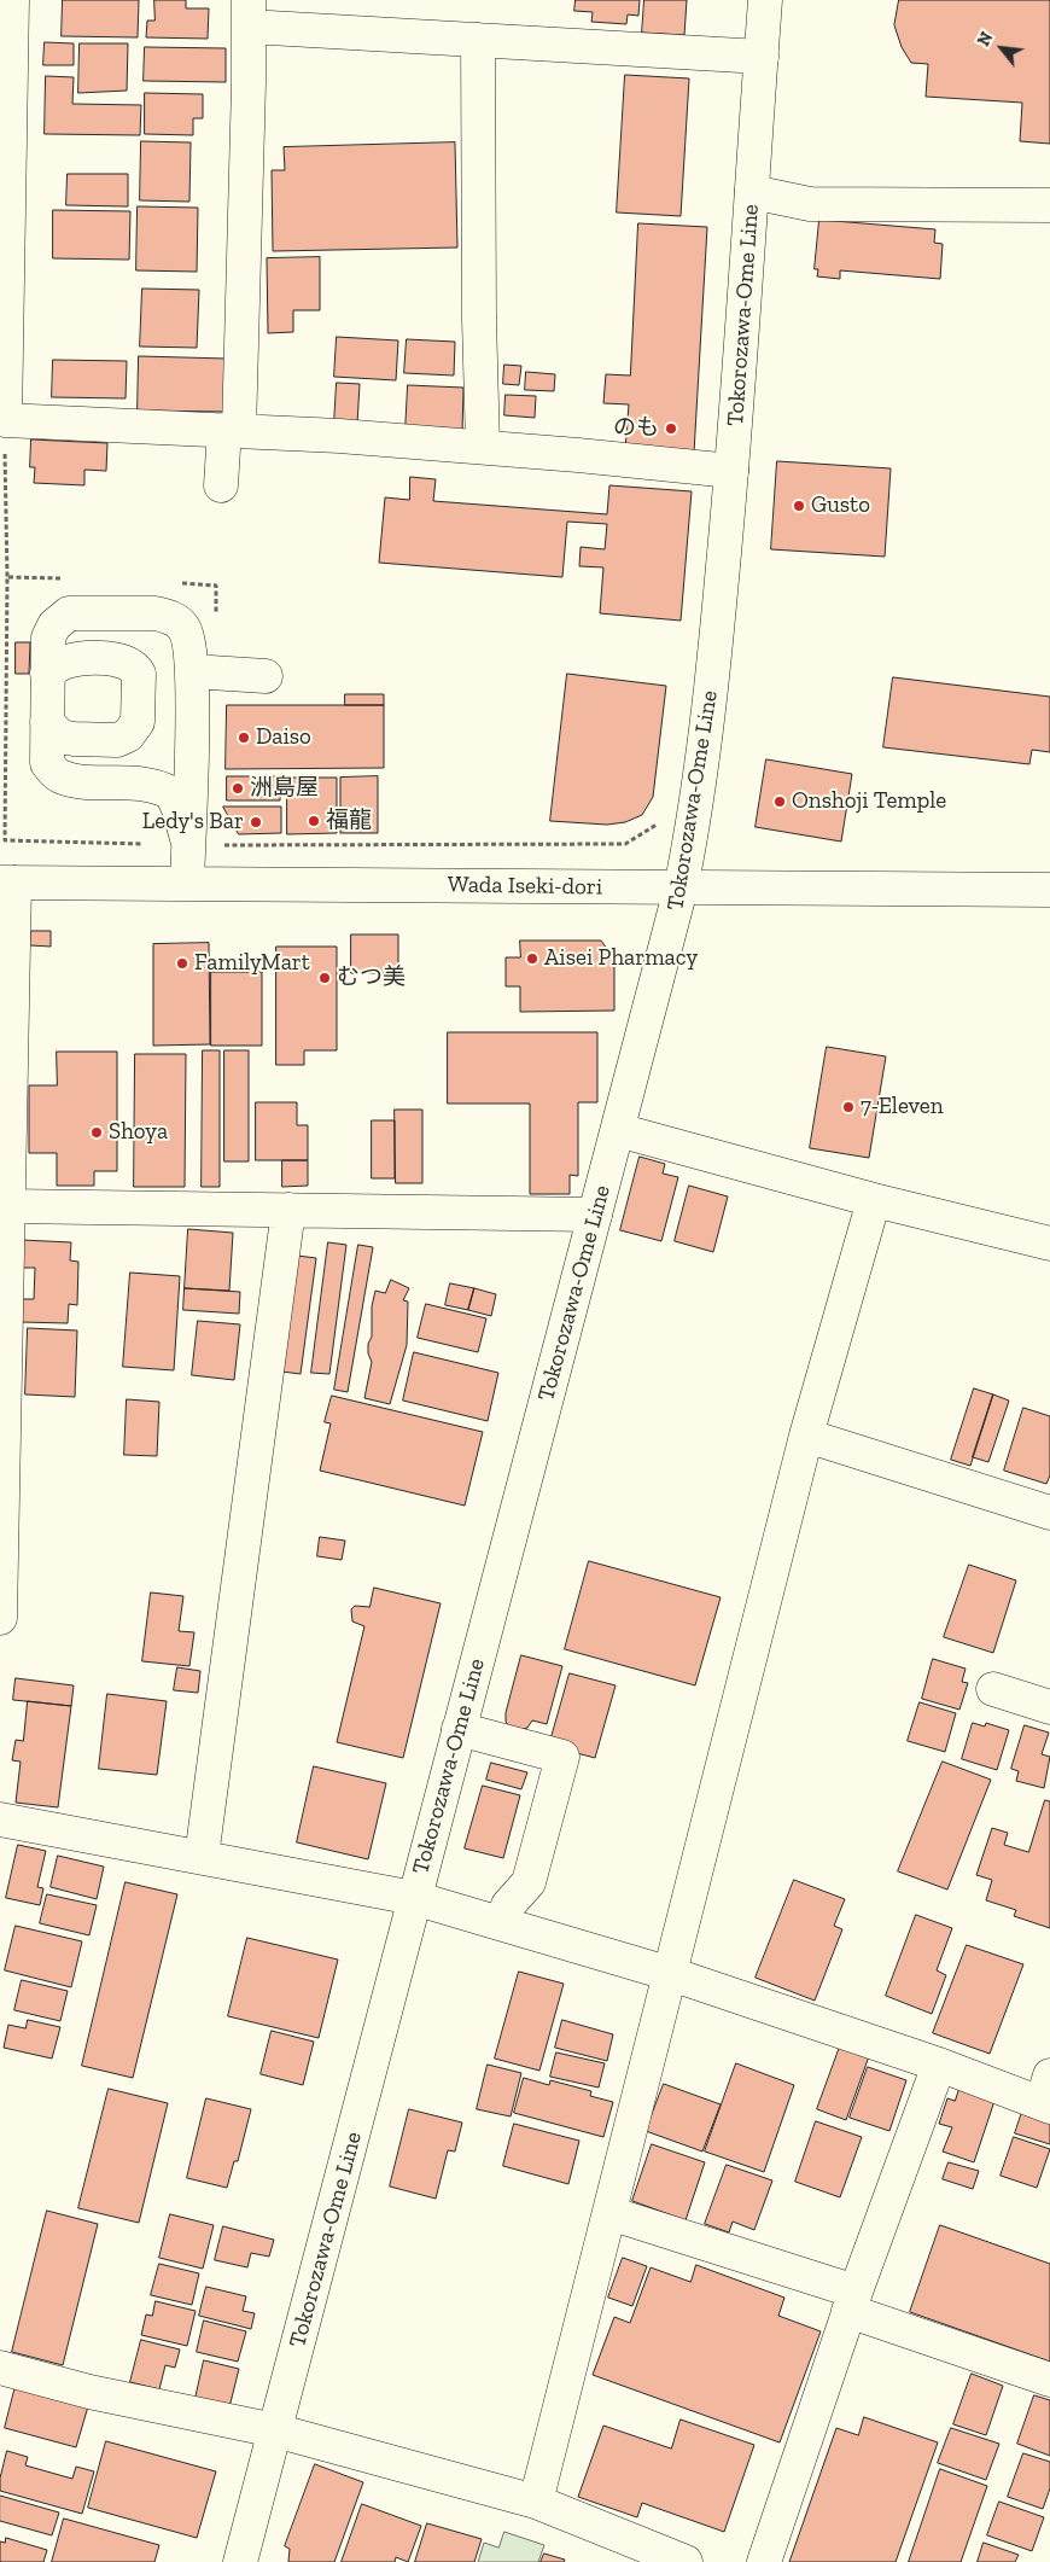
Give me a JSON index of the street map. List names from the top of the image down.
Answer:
{
  "streets": {
    "street": ["Tokorozawa-Ome Line", "Wada Iseki-dori"]
  },
  "crossings": [
    ["Tokorozawa-Ome Line", "Wada Iseki-dori"]
  ],
  "places": [
    "のも",
    "Gusto",
    "Daiso",
    "洲島屋",
    "Onshoji Temple",
    "福龍",
    "Ledy's Bar",
    "Aisei Pharmacy",
    "FamilyMart",
    "むつ美",
    "7-Eleven",
    "Shoya"
  ],
  "north": "top left"
}
